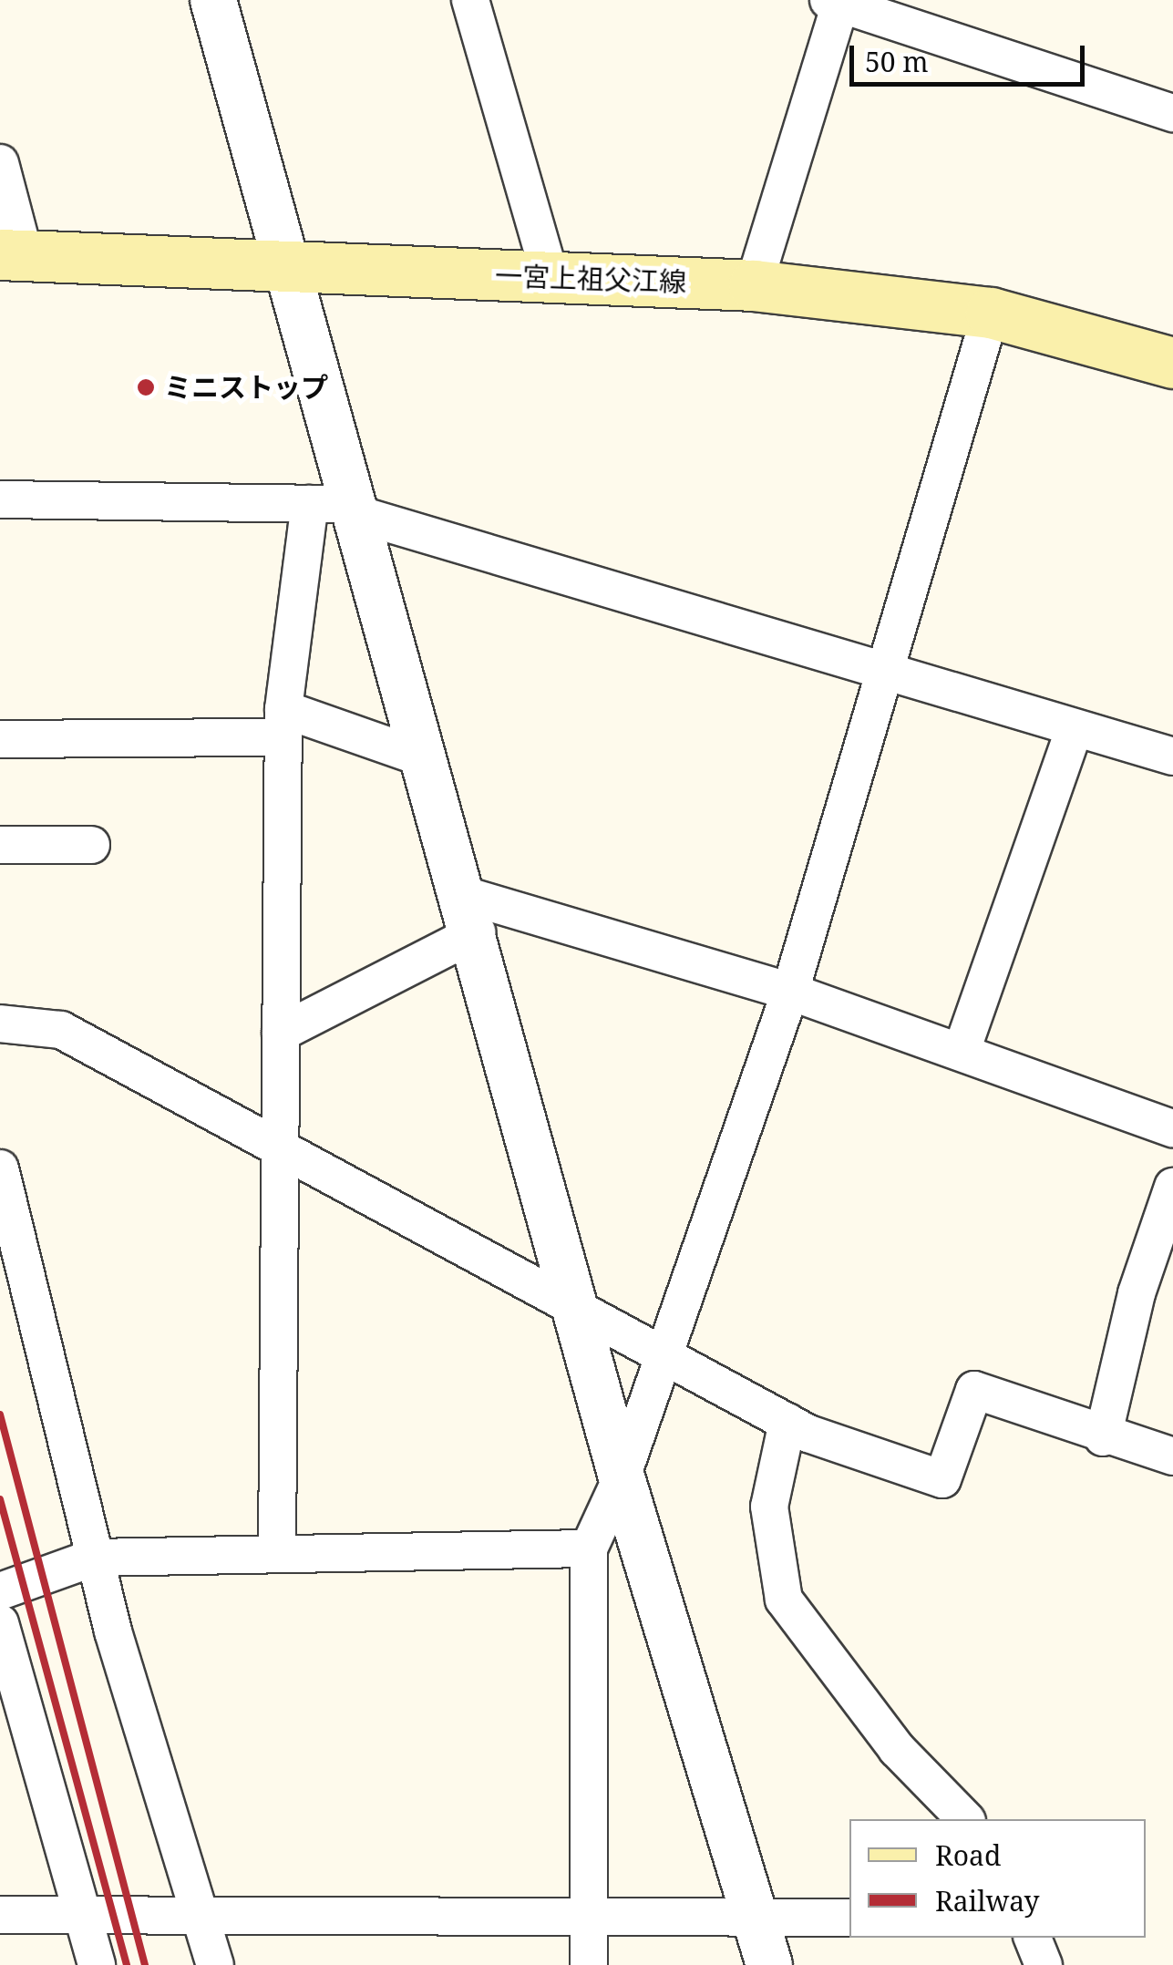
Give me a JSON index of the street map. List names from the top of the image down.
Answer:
{
  "streets": {
    "main road": ["一宮上祖父江線"]
  },
  "places": ["ミニストップ"],
  "legend": ["Road", "Railway"],
  "scale_bar": "50 m"
}
